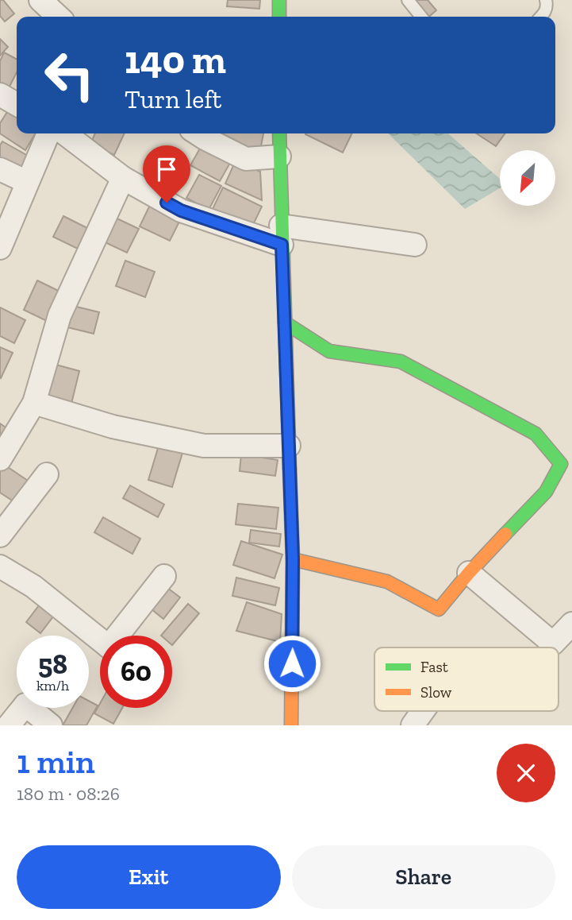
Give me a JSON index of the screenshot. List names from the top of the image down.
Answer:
{
  "legend": ["Fast", "Slow"],
  "north": "bottom left",
  "page": {
    "turn": ["140 m", "Turn left"],
    "speed": "58 km/h",
    "limit": "60",
    "heading": ["1 min", "180 m · 08:26"],
    "buttons": ["Exit", "Share"]
  }
}
